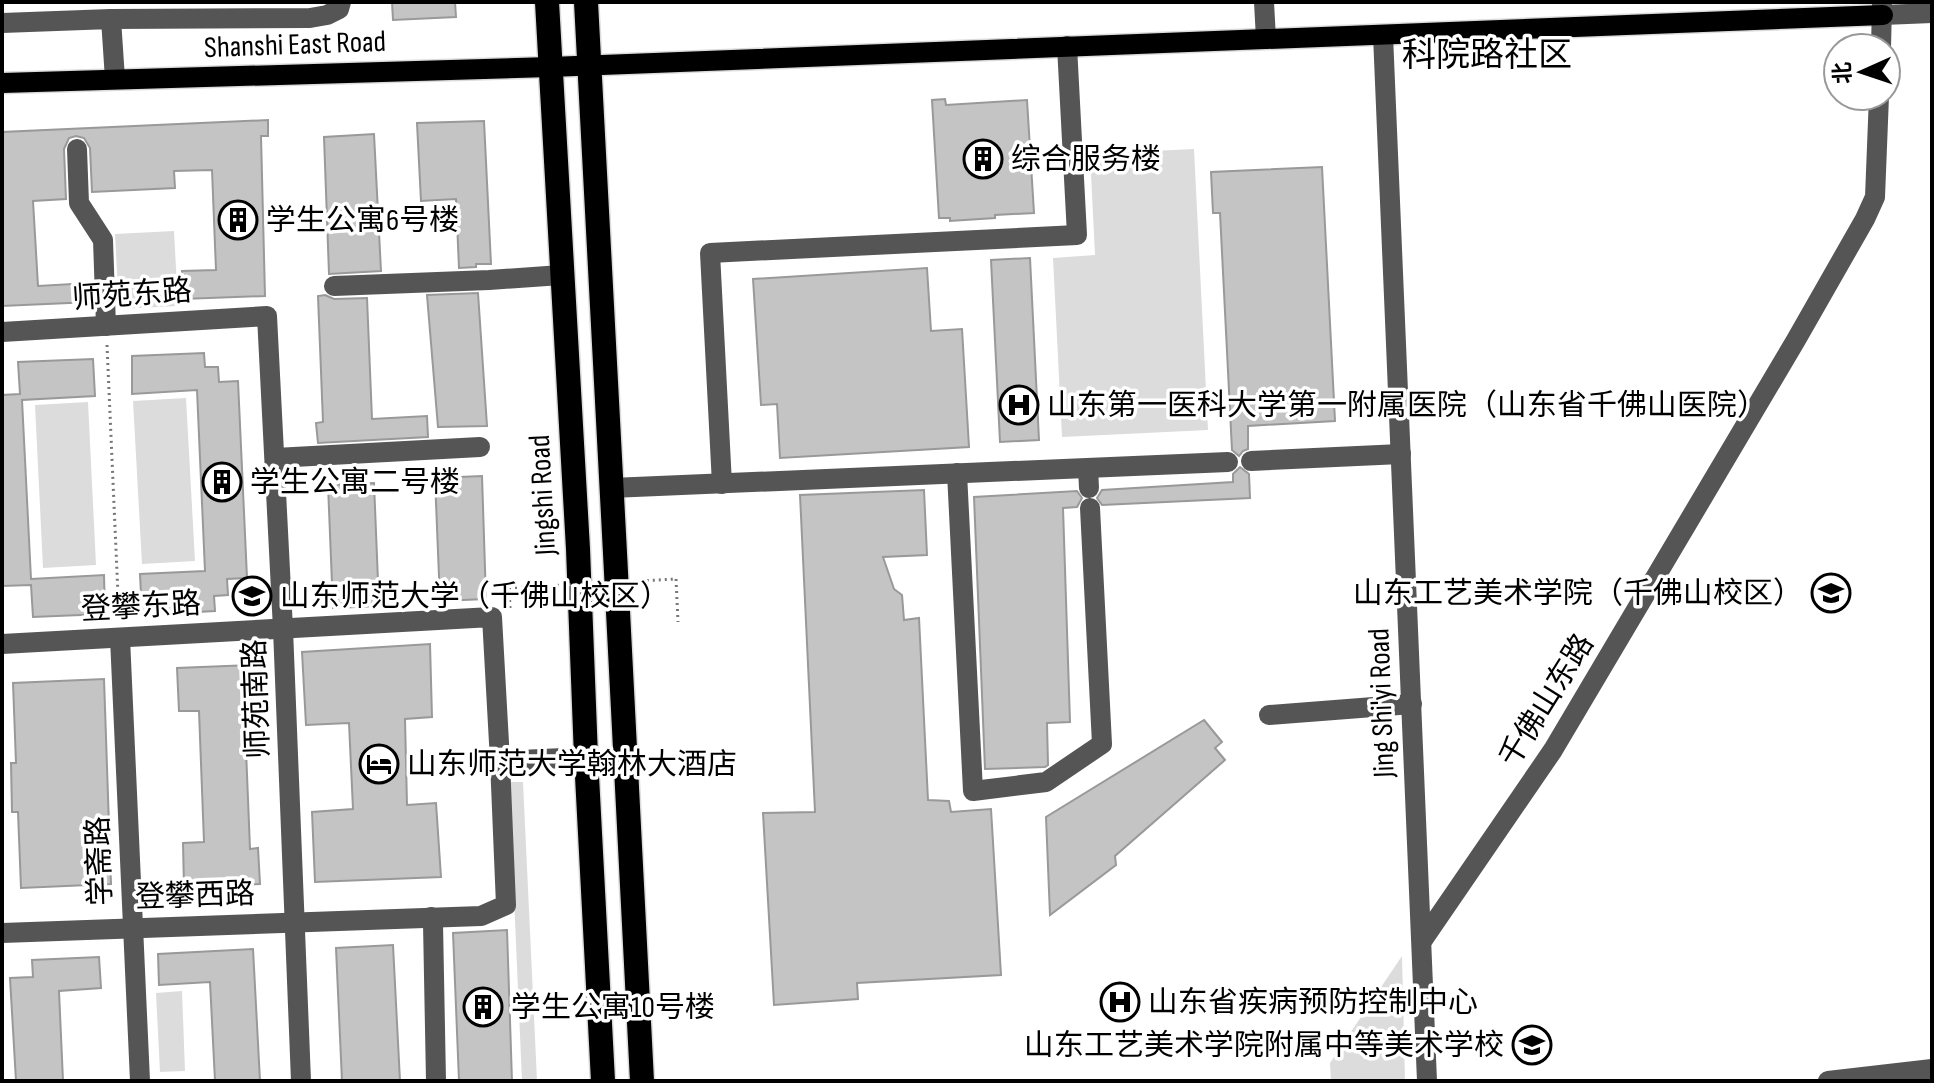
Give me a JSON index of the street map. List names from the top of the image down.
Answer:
{
  "streets": {
    "highway": ["Jingshi Road"],
    "main road": ["Shanshi East Road"],
    "street": [
      "师苑东路",
      "登攀东路",
      "师苑南路",
      "千佛山东路",
      "Jing Shi'yi Road",
      "学斋路",
      "登攀西路"
    ]
  },
  "crossings": [
    ["Shanshi East Road", "Jingshi Road"],
    ["Shanshi East Road", "Jing Shi'yi Road"],
    ["师苑东路", "师苑南路"],
    ["登攀东路", "师苑南路"],
    ["登攀东路", "学斋路"],
    ["登攀东路", "登攀西路"],
    ["师苑南路", "登攀西路"],
    ["千佛山东路", "Jing Shi'yi Road"],
    ["学斋路", "登攀西路"]
  ],
  "districts": ["科院路社区"],
  "places": {
    "building": [
      "综合服务楼",
      "学生公寓6号楼",
      "学生公寓二号楼",
      "学生公寓10号楼"
    ],
    "hospital": ["山东第一医科大学第一附属医院（山东省千佛山医院）", "山东省疾病预防控制中心"],
    "school or university": ["山东工艺美术学院（千佛山校区）", "山东师范大学（千佛山校区）", "山东工艺美术学院附属中等美术学校"],
    "hotel": ["山东师范大学翰林大酒店"]
  },
  "north": "left"
}
